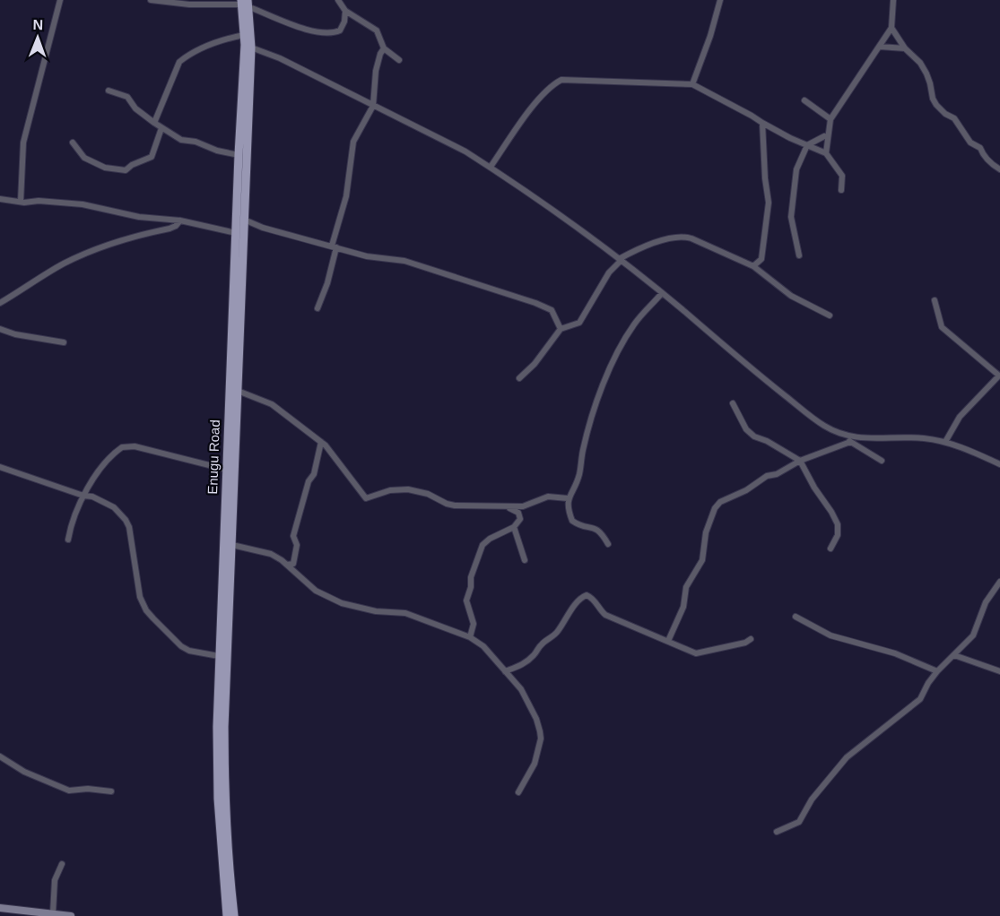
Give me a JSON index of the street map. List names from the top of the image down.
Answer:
{
  "streets": {
    "main road": ["Enugu Road"]
  },
  "north": "top"
}
